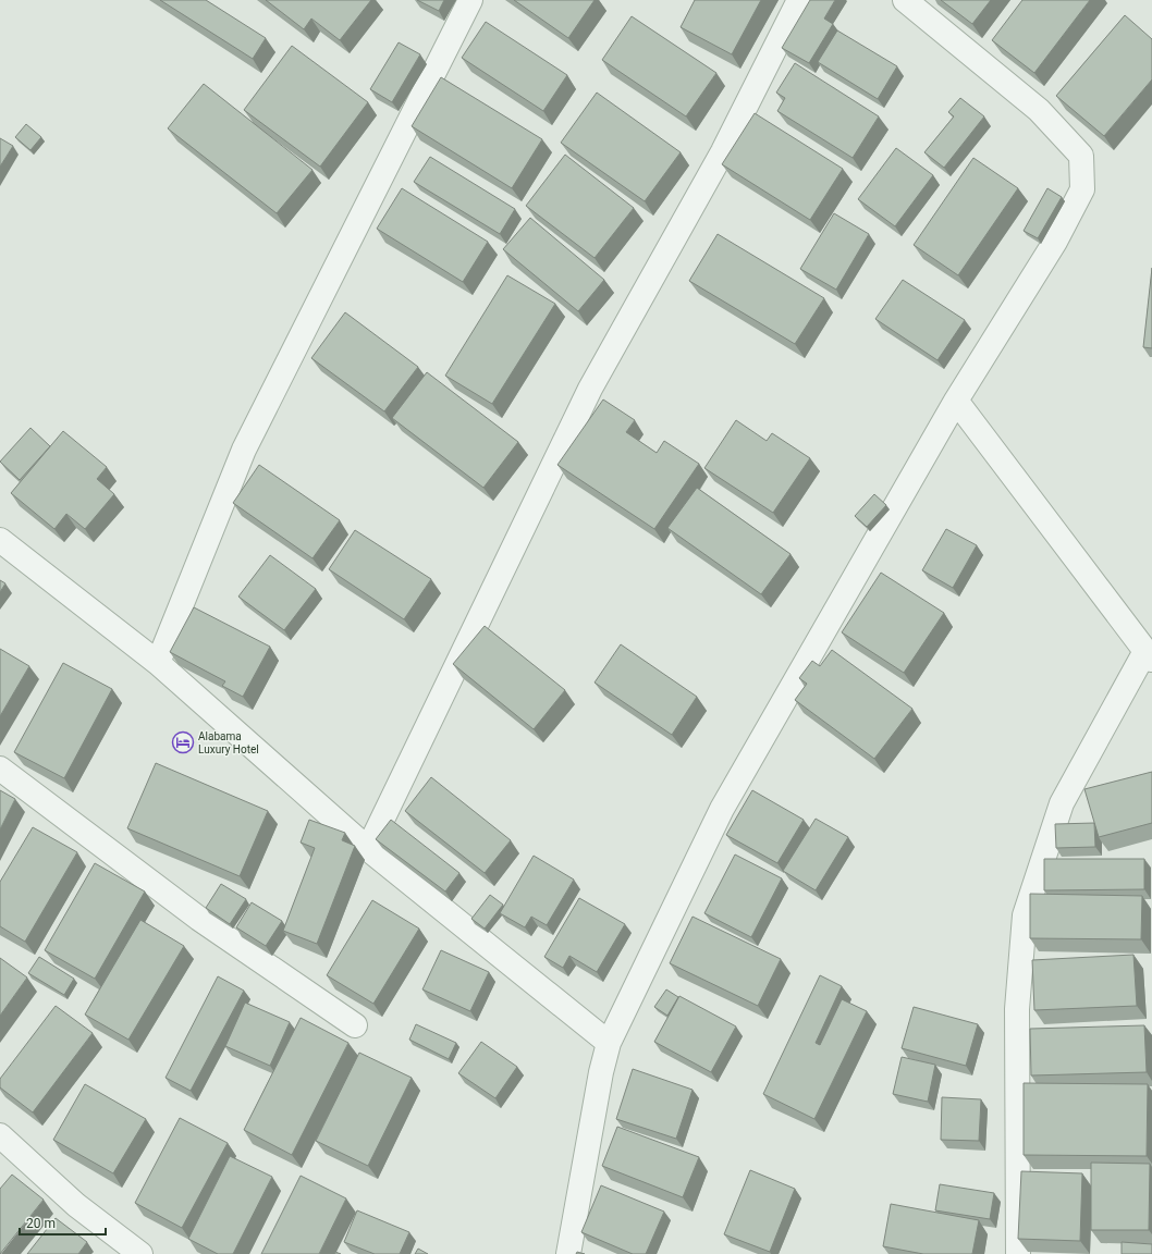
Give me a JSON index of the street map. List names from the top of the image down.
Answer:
{
  "places": {
    "hotel": ["Alabama Luxury Hotel"]
  },
  "scale_bar": "20 m"
}
